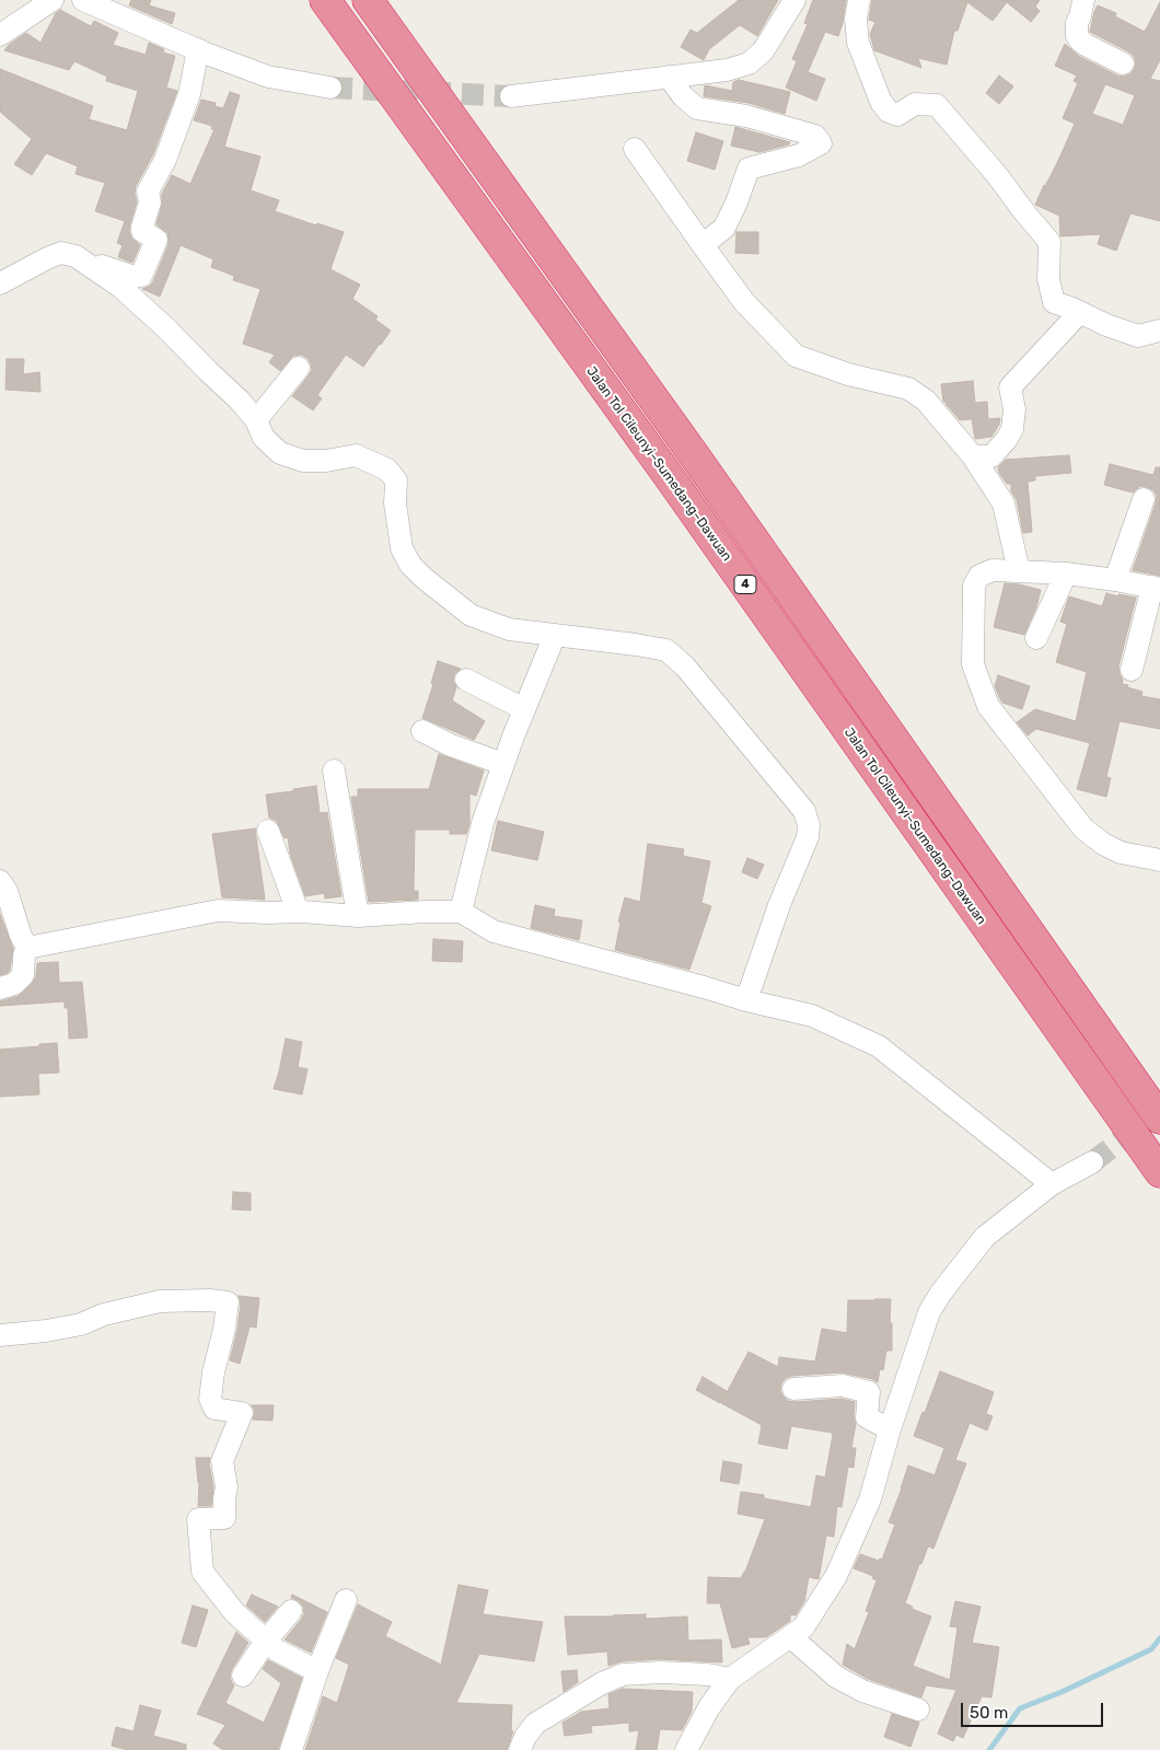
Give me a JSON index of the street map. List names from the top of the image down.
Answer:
{
  "streets": {
    "highway": ["Jalan Tol Cileunyi–Sumedang–Dawuan", "4"]
  },
  "scale_bar": "50 m"
}
